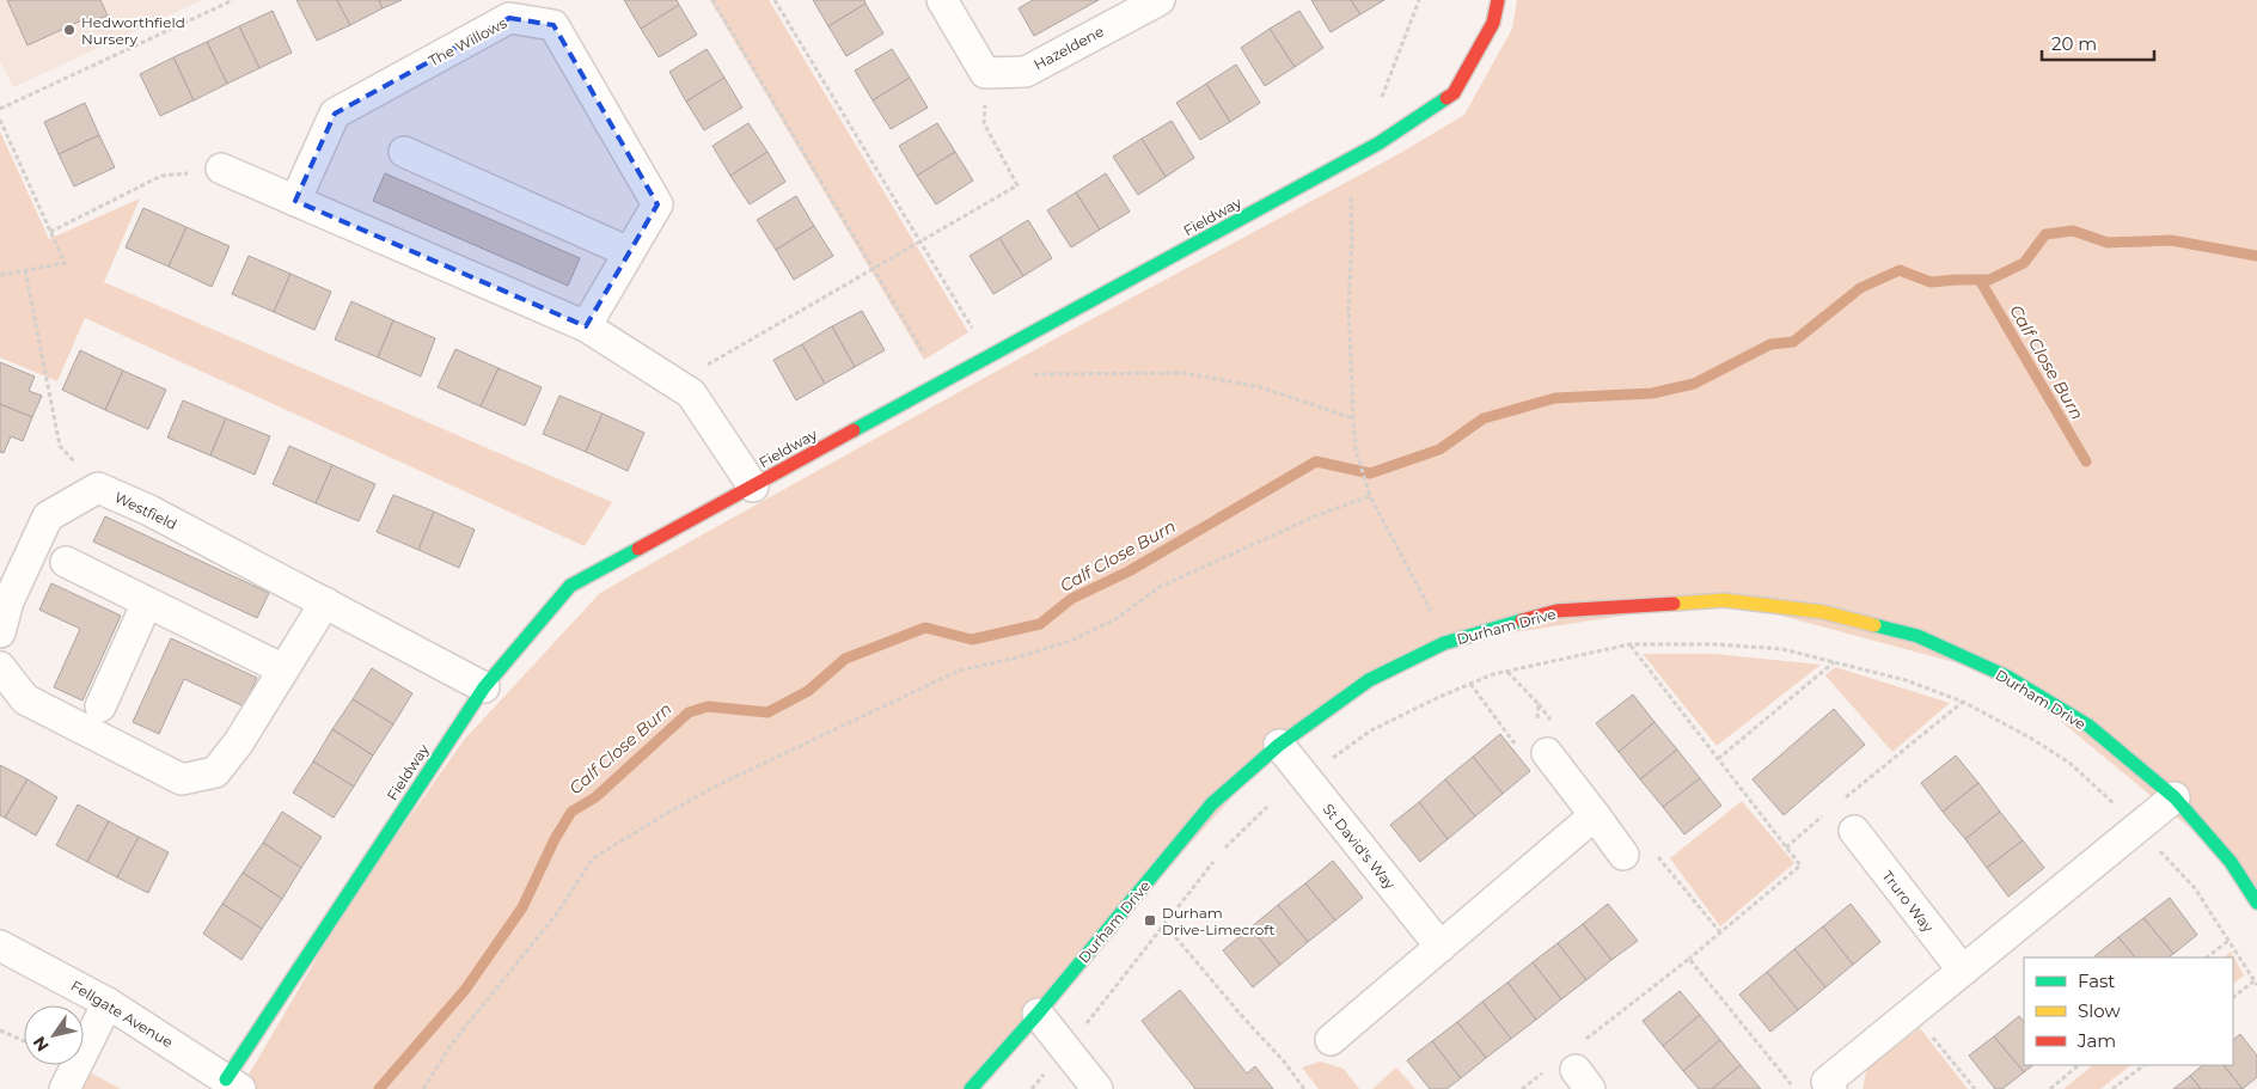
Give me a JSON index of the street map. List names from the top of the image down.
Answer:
{
  "streets": {
    "street": [
      "The Willows",
      "Hazeldene",
      "Fieldway",
      "Westfield",
      "Durham Drive",
      "St David's Way",
      "Truro Way",
      "Fellgate Avenue"
    ]
  },
  "crossings": [
    ["Fieldway", "Westfield"],
    ["Fieldway", "Fellgate Avenue"],
    ["Durham Drive", "St David's Way"]
  ],
  "water": ["Calf Close Burn"],
  "places": {
    "other": ["Hedworthfield Nursery"],
    "transit": ["Durham Drive-Limecroft"]
  },
  "legend": ["Fast", "Slow", "Jam"],
  "scale_bar": "20 m",
  "north": "bottom left"
}
